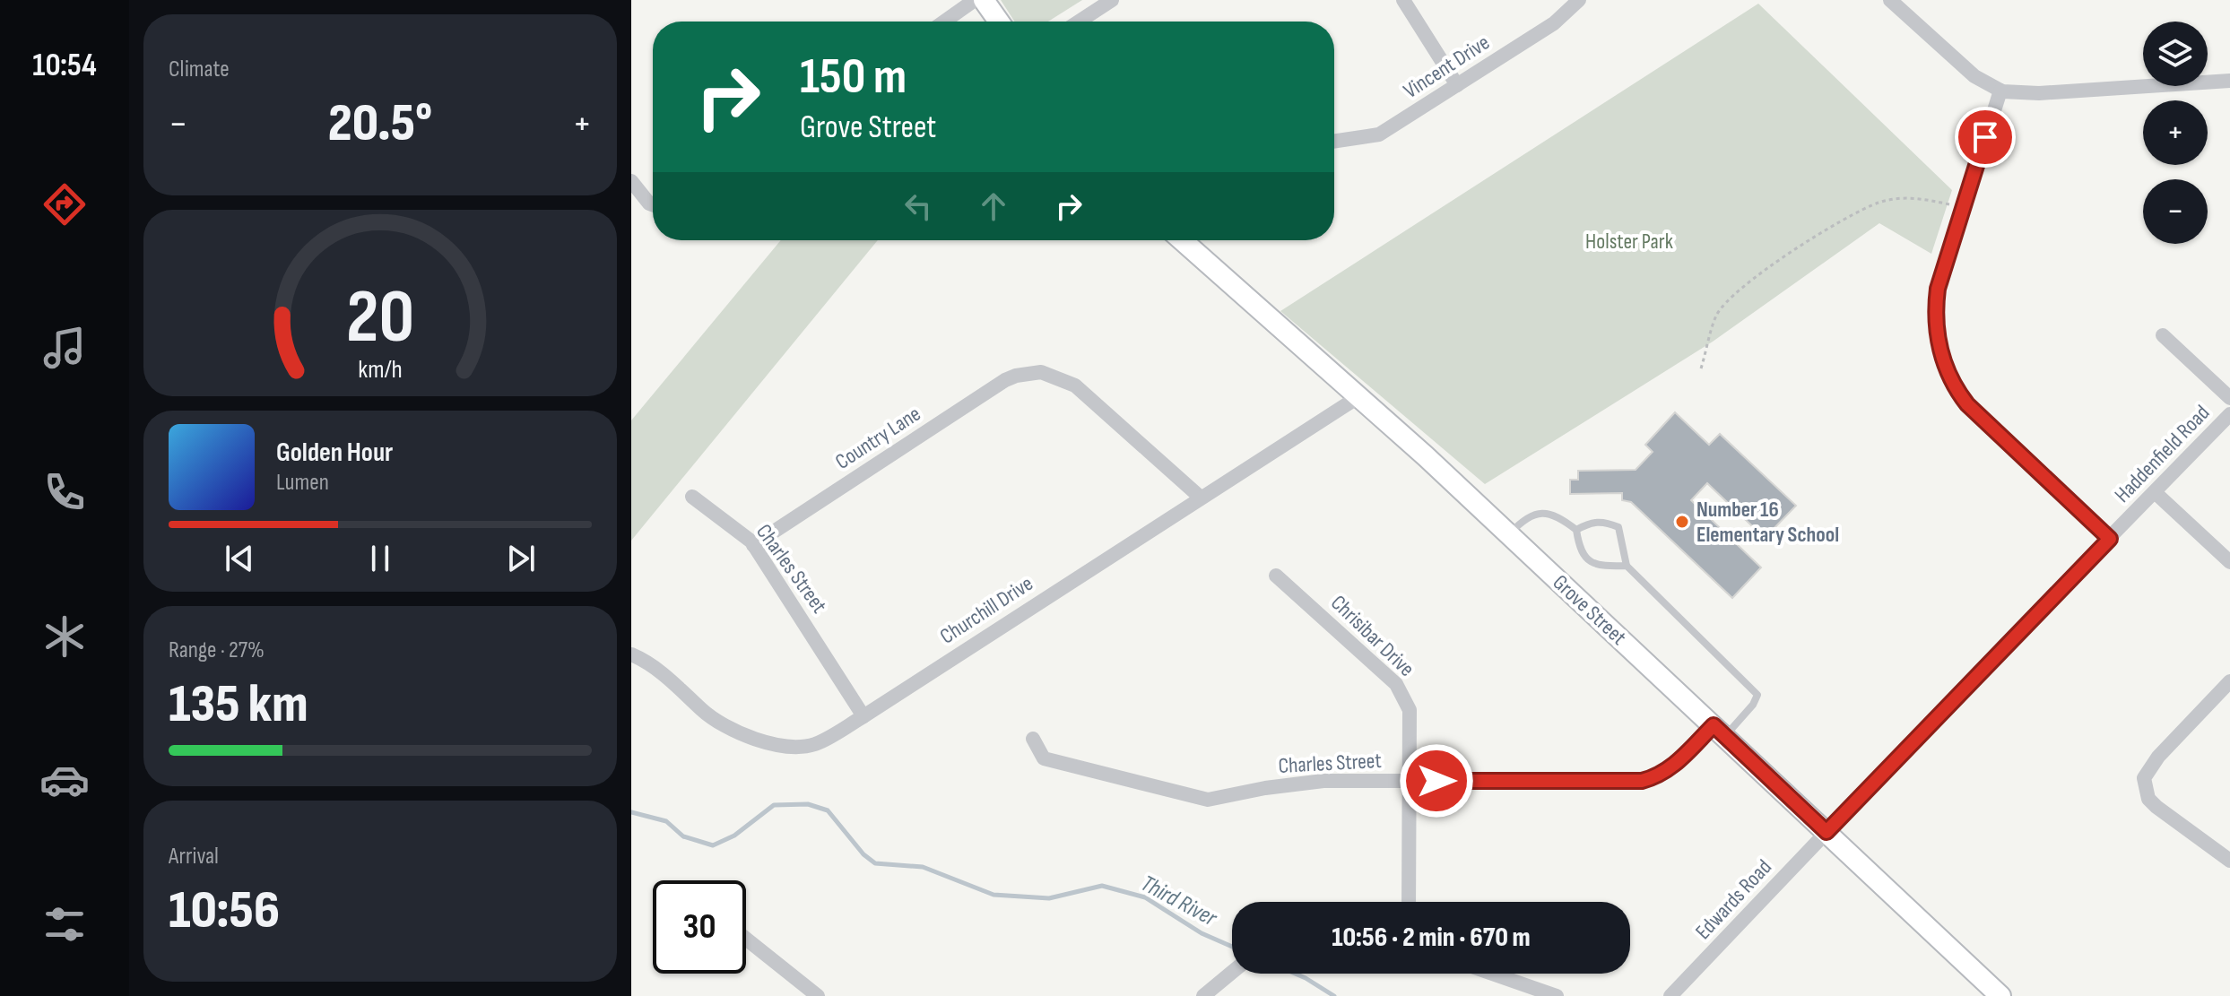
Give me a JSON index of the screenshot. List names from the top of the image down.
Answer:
{
  "streets": {
    "street": [
      "Vincent Drive",
      "Country Lane",
      "Haddenfield Road",
      "Charles Street",
      "Churchill Drive",
      "Grove Street",
      "Chrisibar Drive",
      "Edwards Road"
    ]
  },
  "crossings": [
    ["Country Lane", "Charles Street"],
    ["Country Lane", "Churchill Drive"],
    ["Haddenfield Road", "Grove Street"],
    ["Haddenfield Road", "Edwards Road"],
    ["Charles Street", "Churchill Drive"],
    ["Charles Street", "Grove Street"],
    ["Charles Street", "Chrisibar Drive"],
    ["Churchill Drive", "Grove Street"],
    ["Grove Street", "Edwards Road"]
  ],
  "water": ["Third River"],
  "parks": ["Holster Park"],
  "places": ["Number 16 Elementary School"],
  "page": {
    "tabs": "10:54",
    "tile": [
      "Climate",
      ["Range · 27%", "135 km"],
      ["Arrival", "10:56"]
    ],
    "map_buttons": ["+", "−"],
    "turn": ["150 m", "Grove Street"],
    "heat": ["−", "20.5°", "+"],
    "song": ["Golden Hour", "Lumen"],
    "limit": "30",
    "trip": "10:56 · 2 min · 670 m",
    "gauge": ["20", "km/h"]
  }
}
